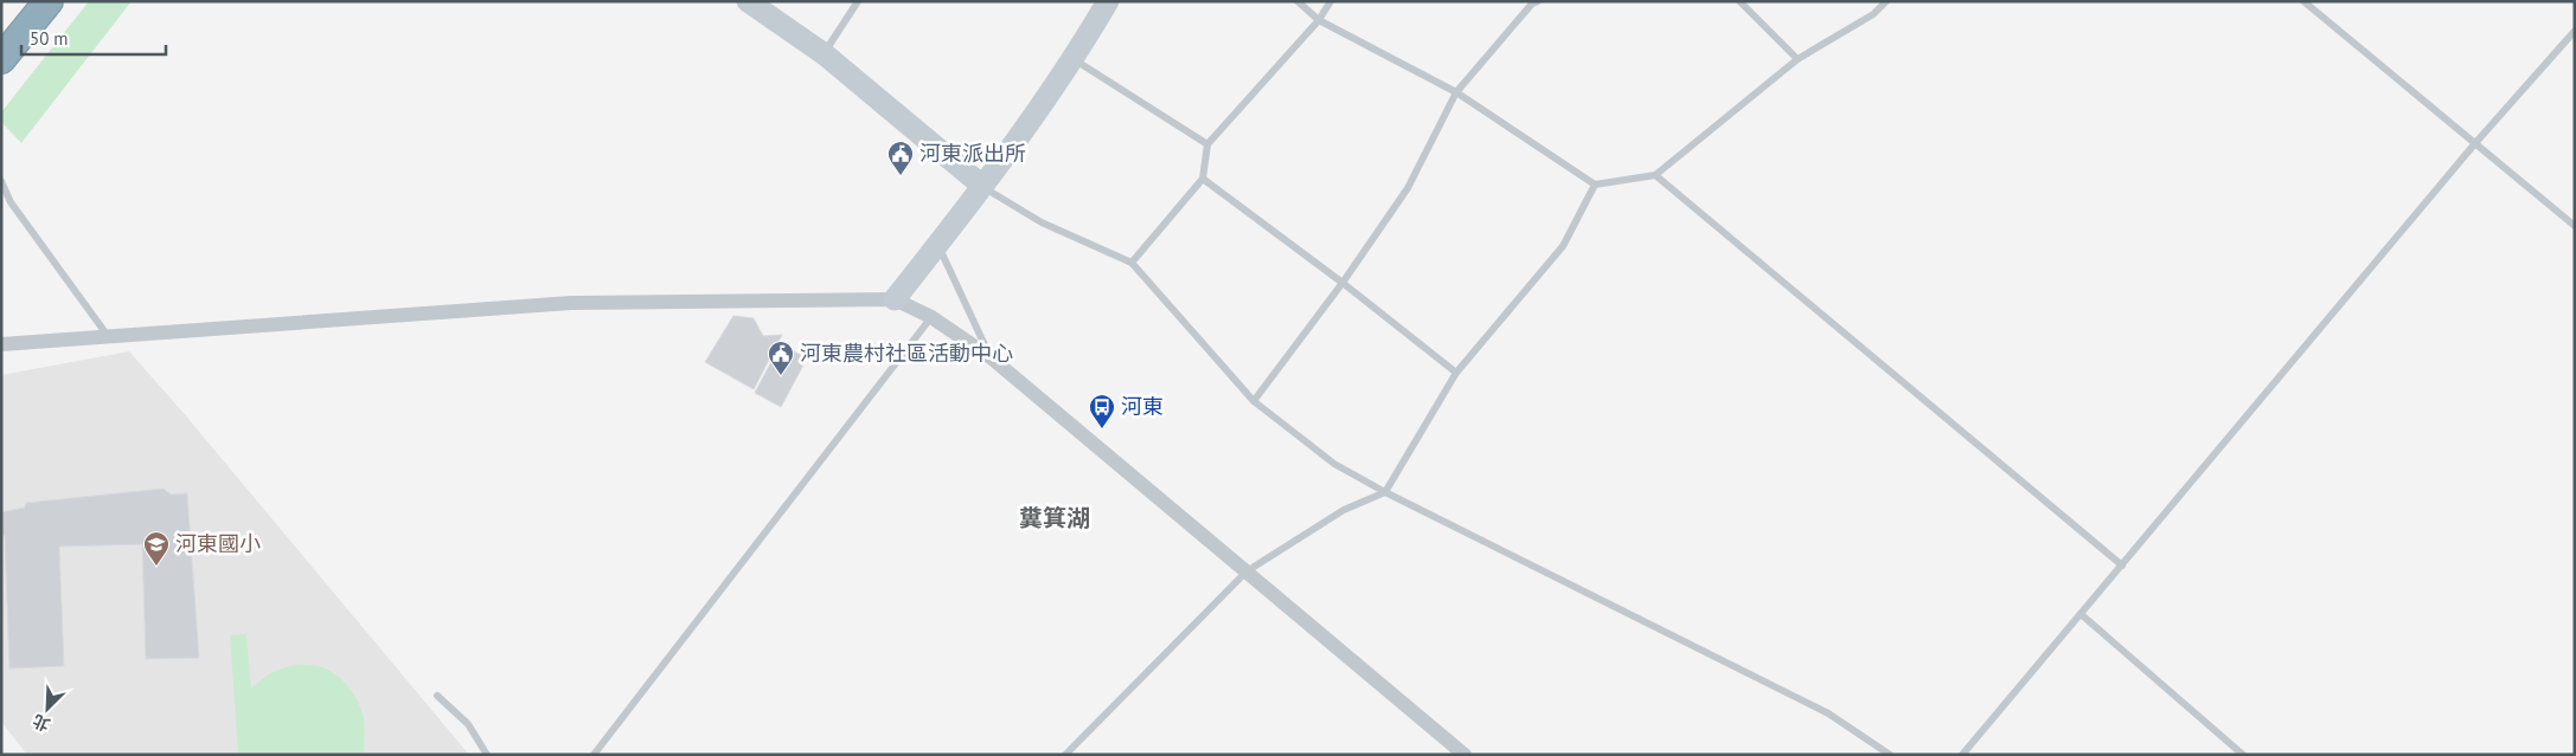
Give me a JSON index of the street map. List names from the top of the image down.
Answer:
{
  "districts": ["糞箕湖"],
  "places": {
    "public building": ["河東派出所", "河東農村社區活動中心"],
    "bus stop": ["河東"],
    "school or university": ["河東國小"]
  },
  "scale_bar": "50 m",
  "north": "bottom left"
}
